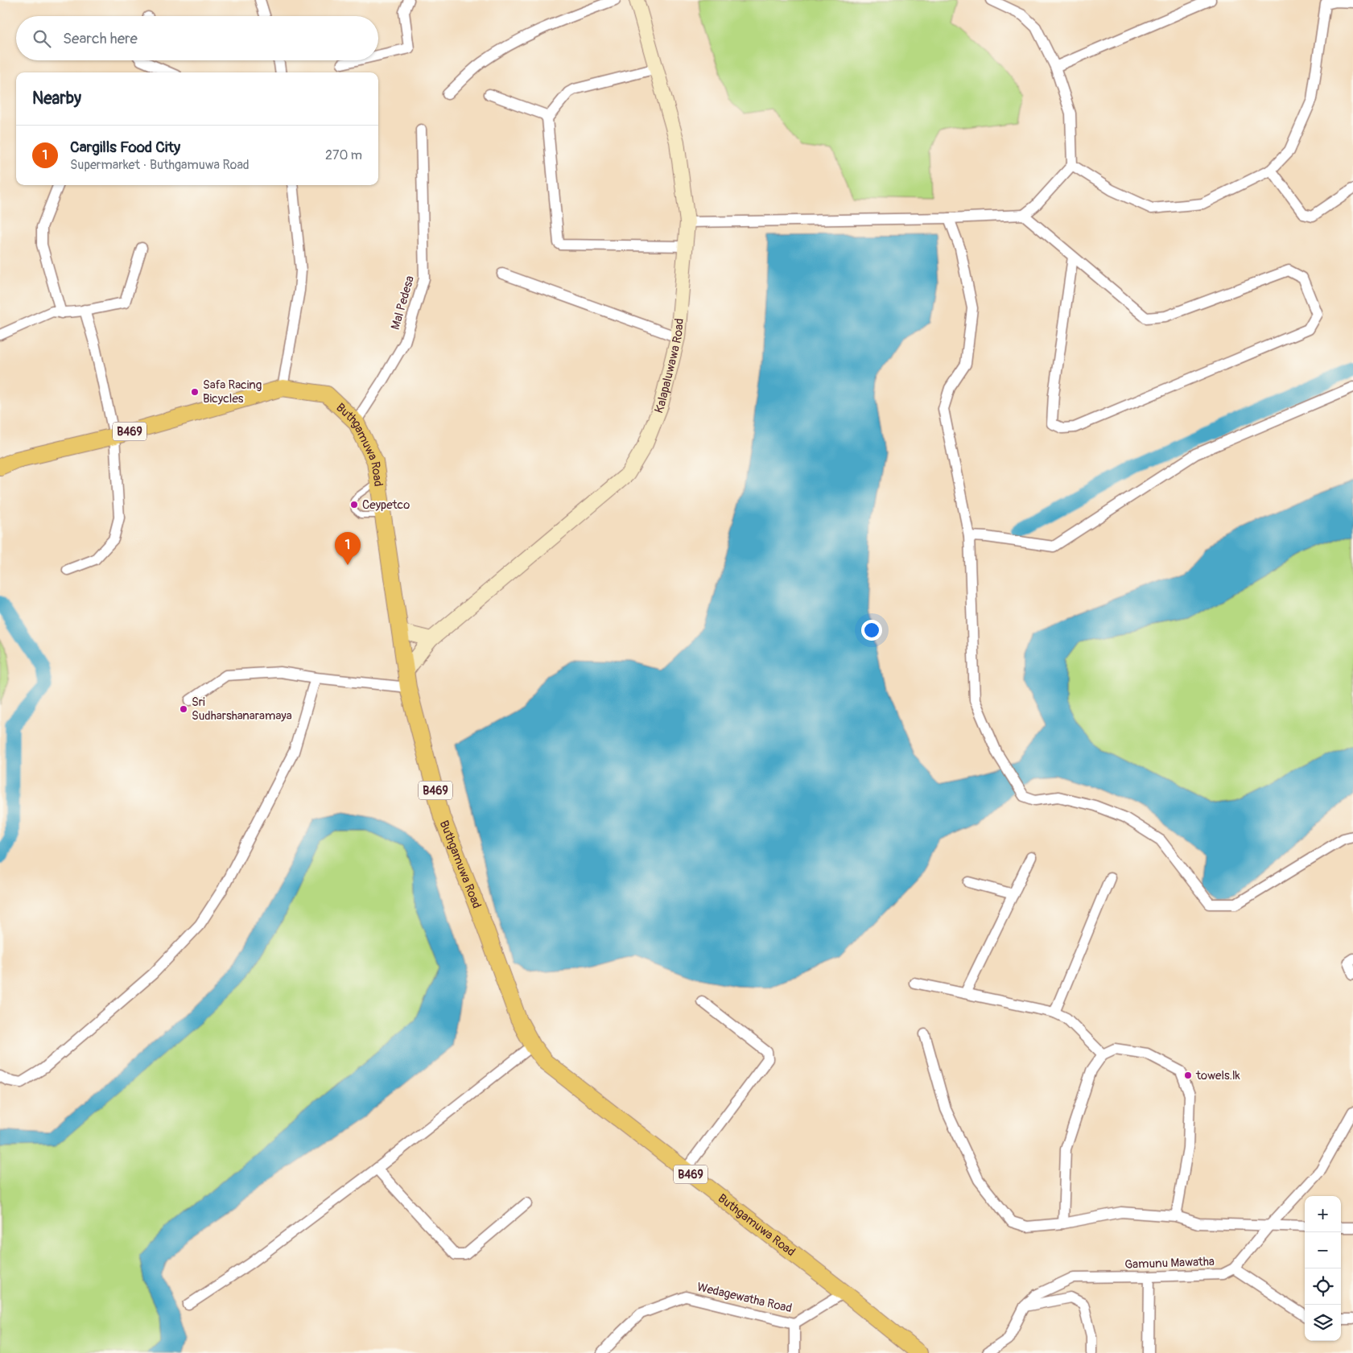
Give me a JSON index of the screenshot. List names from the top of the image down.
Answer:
{
  "streets": {
    "main road": ["B469", "Buthgamuwa Road"],
    "street": [
      "Mal Pedesa",
      "Kalapaluwawa Road",
      "Gamunu Mawatha",
      "Wedagewatha Road"
    ]
  },
  "crossings": [
    ["Mal Pedesa", "Buthgamuwa Road"],
    ["Kalapaluwawa Road", "Buthgamuwa Road"],
    ["Buthgamuwa Road", "Wedagewatha Road"]
  ],
  "places": [
    "Safa Racing Bicycles",
    "Ceypetco",
    "Sri Sudharshanaramaya",
    "towels.lk"
  ],
  "page": {
    "search": "Search here",
    "heading": "Nearby",
    "list": [
      {
        "mark": "1",
        "name": "Cargills Food City",
        "note": "Supermarket · Buthgamuwa Road",
        "value": "270 m"
      }
    ],
    "pins": "1",
    "map_buttons": ["+", "−"]
  }
}
